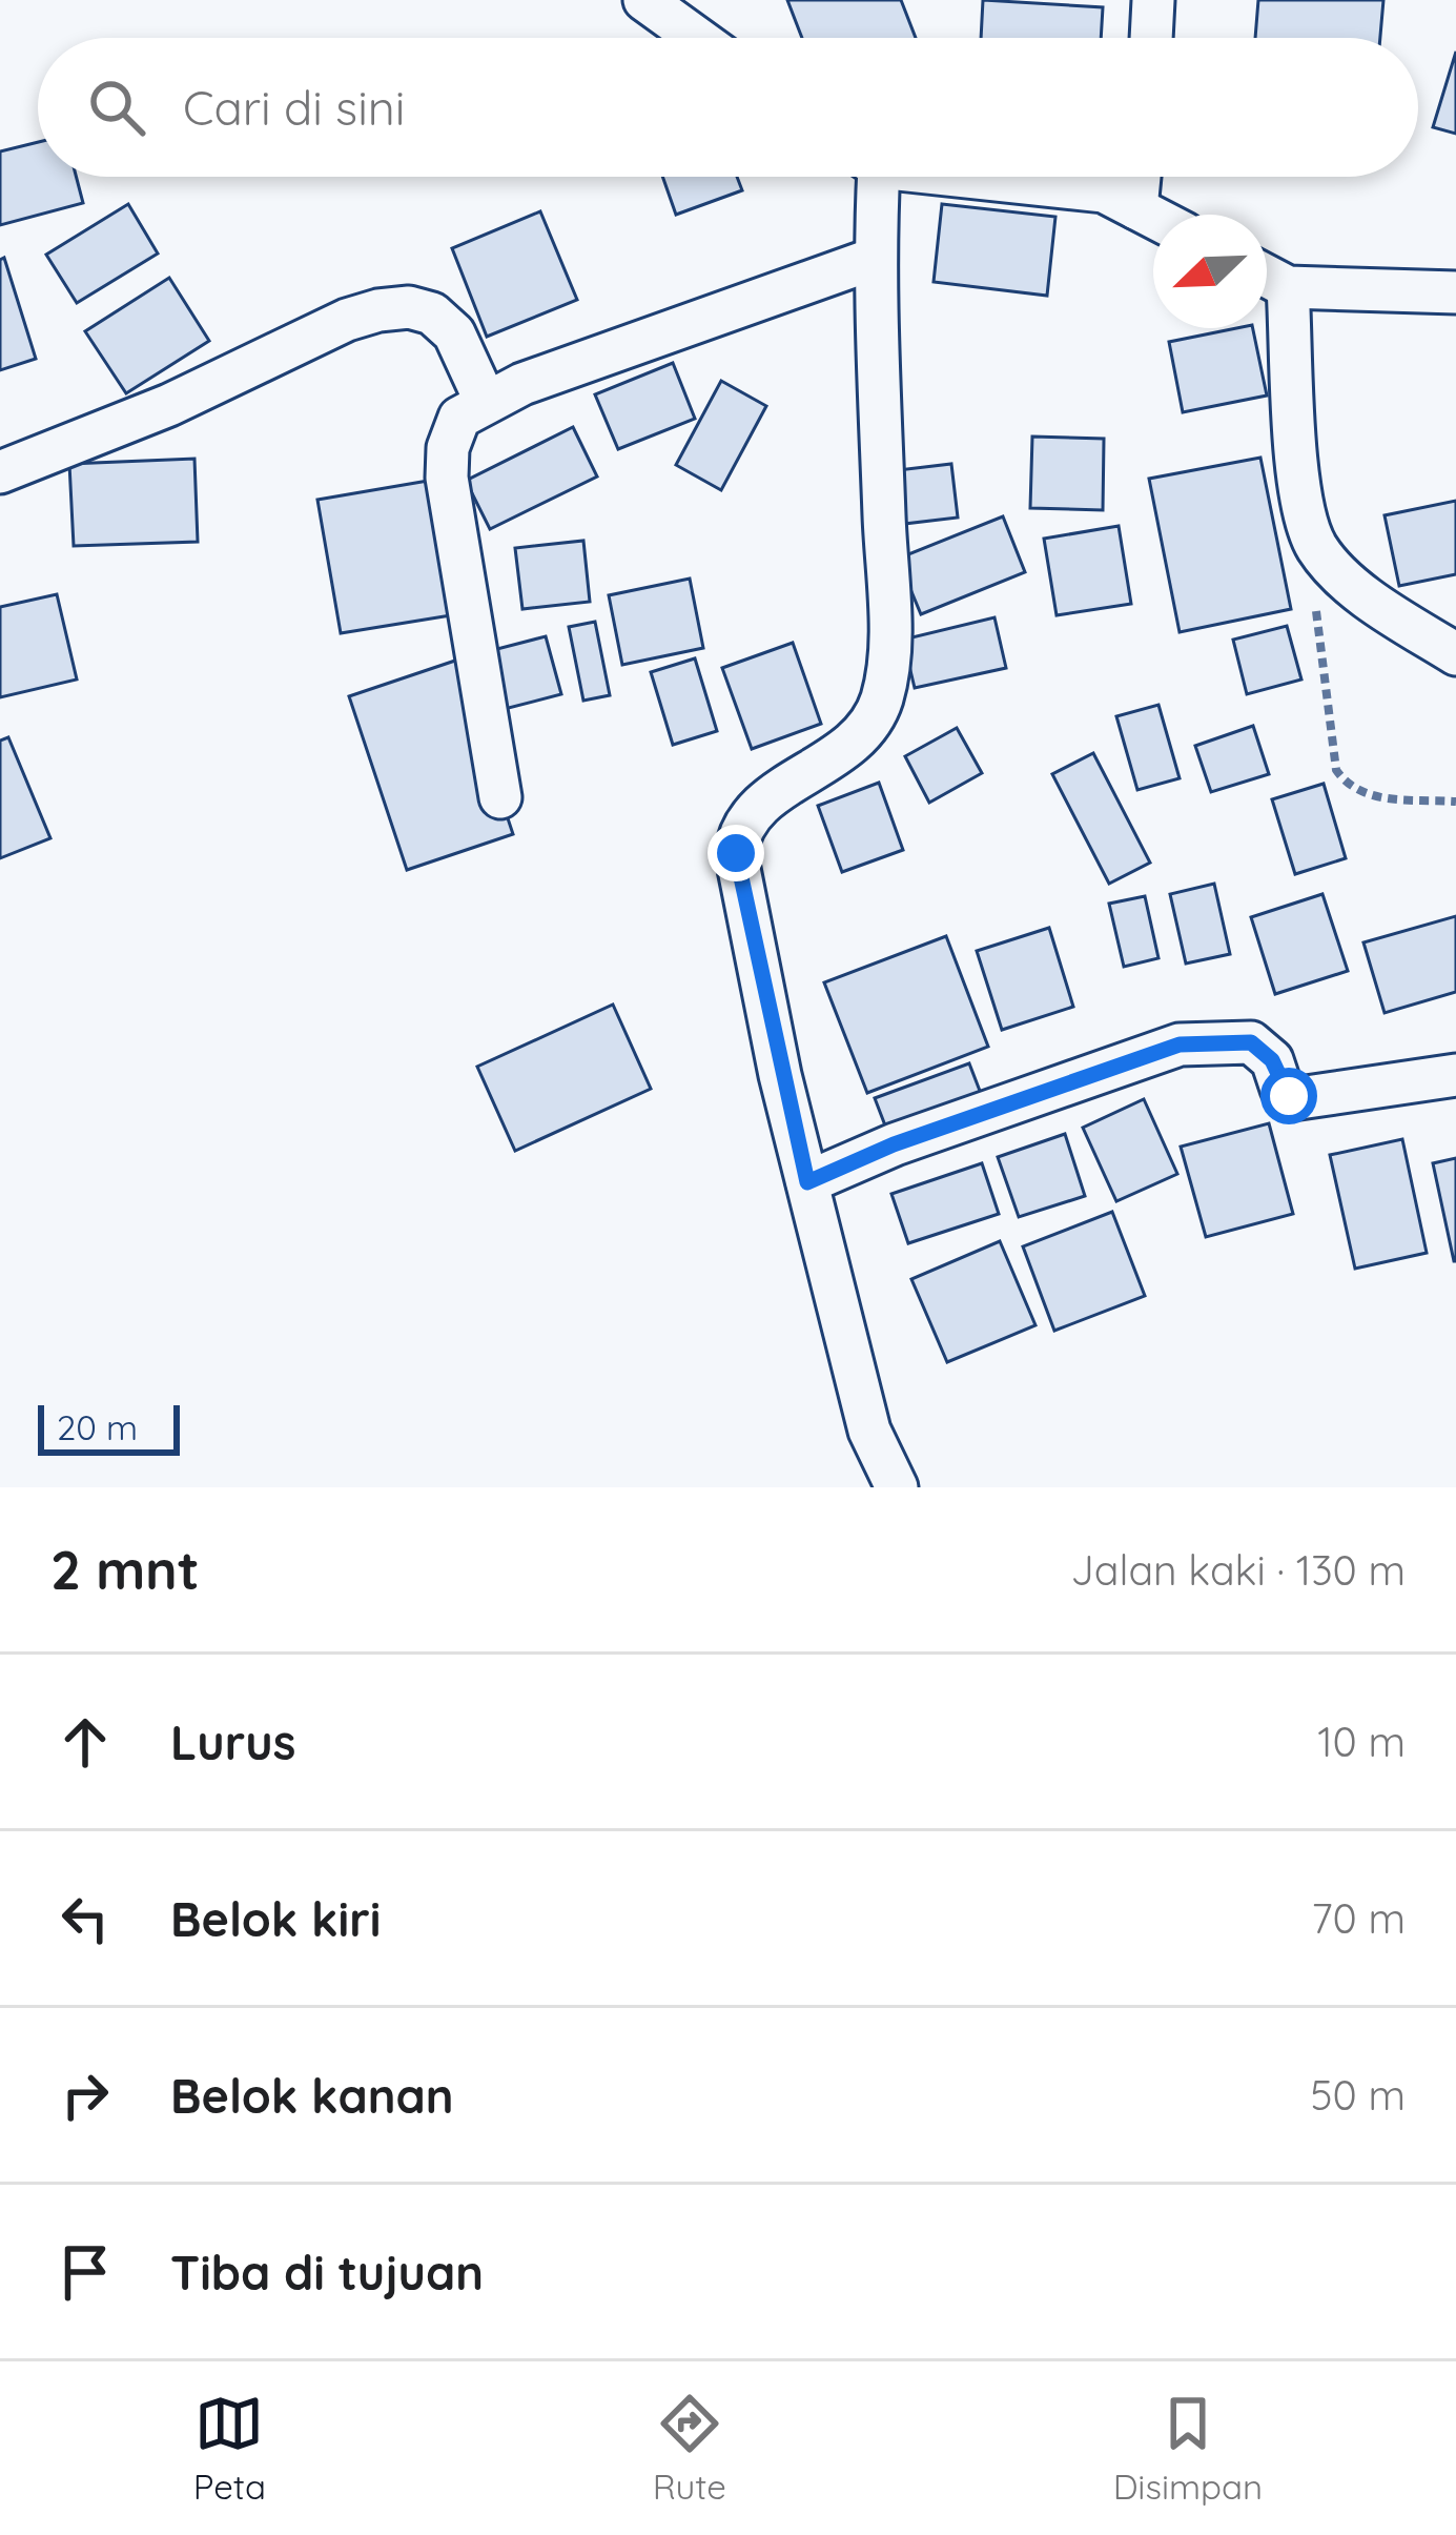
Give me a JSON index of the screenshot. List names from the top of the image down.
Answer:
{
  "scale_bar": "20 m",
  "north": "bottom left",
  "page": {
    "search": "Cari di sini",
    "scale": "20 m",
    "heading": ["2 mnt", "Jalan kaki · 130 m"],
    "list": [
      ["Lurus", "10 m"],
      ["Belok kiri", "70 m"],
      ["Belok kanan", "50 m"],
      "Tiba di tujuan"
    ],
    "nav": ["Peta", "Rute", "Disimpan"]
  }
}
